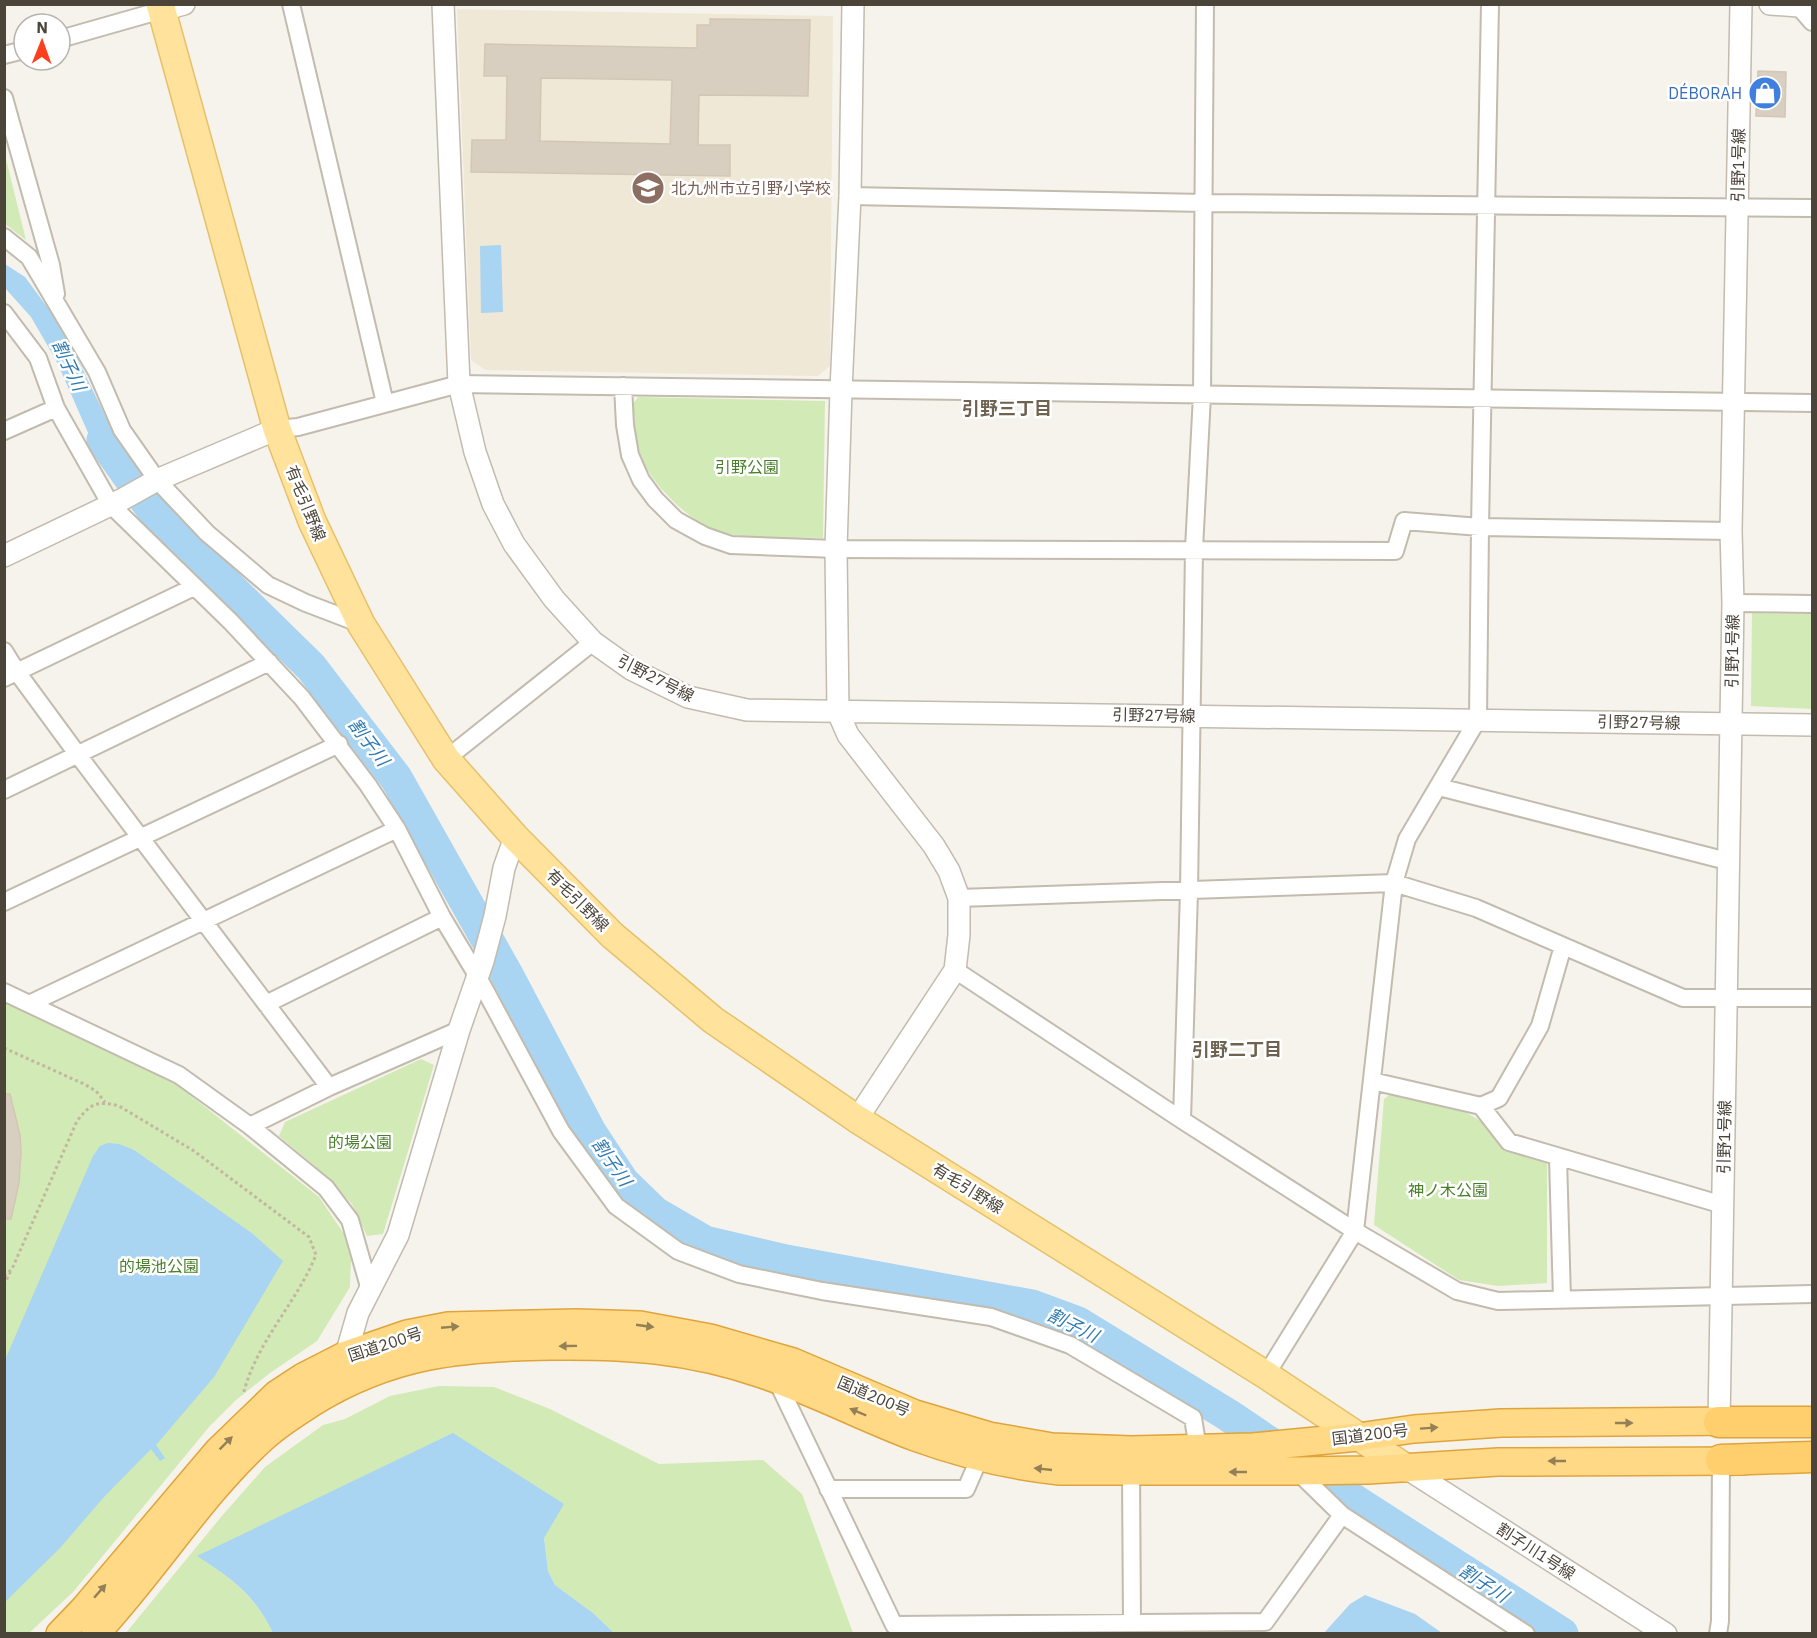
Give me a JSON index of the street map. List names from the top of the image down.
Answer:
{
  "streets": {
    "highway": ["国道200号"],
    "main road": ["有毛引野線"],
    "street": ["引野1号線", "引野27号線", "割子川1号線"]
  },
  "crossings": [
    ["引野1号線", "引野27号線"],
    ["引野1号線", "国道200号"],
    ["有毛引野線", "国道200号"],
    ["有毛引野線", "割子川1号線"],
    ["国道200号", "割子川1号線"]
  ],
  "districts": ["引野三丁目", "引野二丁目"],
  "water": ["割子川"],
  "parks": [
    "引野公園",
    "的場公園",
    "神ノ木公園",
    "的場池公園"
  ],
  "places": {
    "shop": ["DÉBORAH"],
    "school or university": ["北九州市立引野小学校"]
  },
  "north": "top"
}
